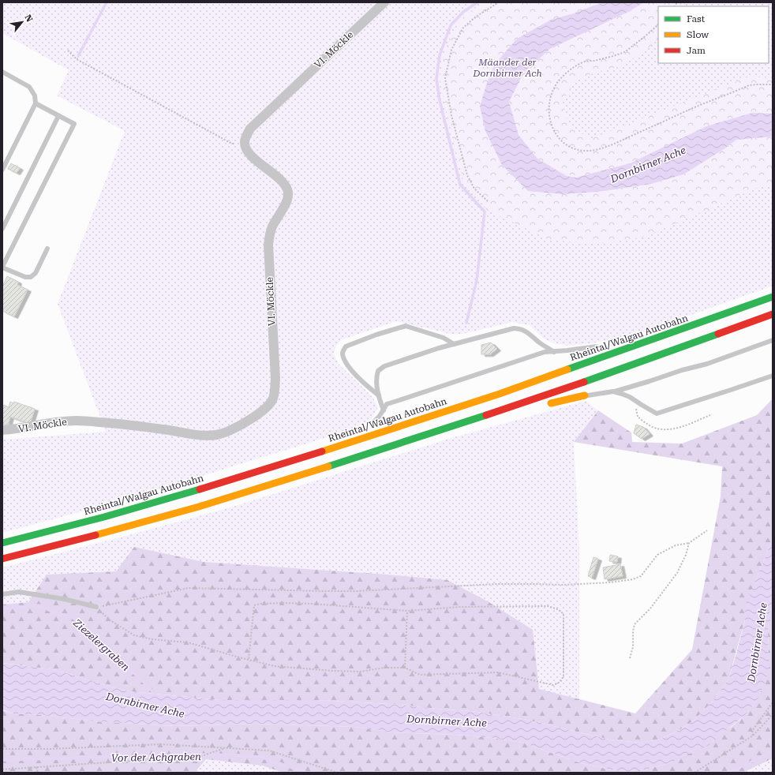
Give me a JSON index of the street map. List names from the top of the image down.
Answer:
{
  "streets": {
    "highway": ["Rheintal/Walgau Autobahn"],
    "street": ["VI. Möckle"]
  },
  "water": ["Dornbirner Ache", "Ziezelergraben", "Vor der Achgraben"],
  "parks": ["Mäander der Dornbirner Ach"],
  "legend": ["Fast", "Slow", "Jam"],
  "north": "top right"
}
